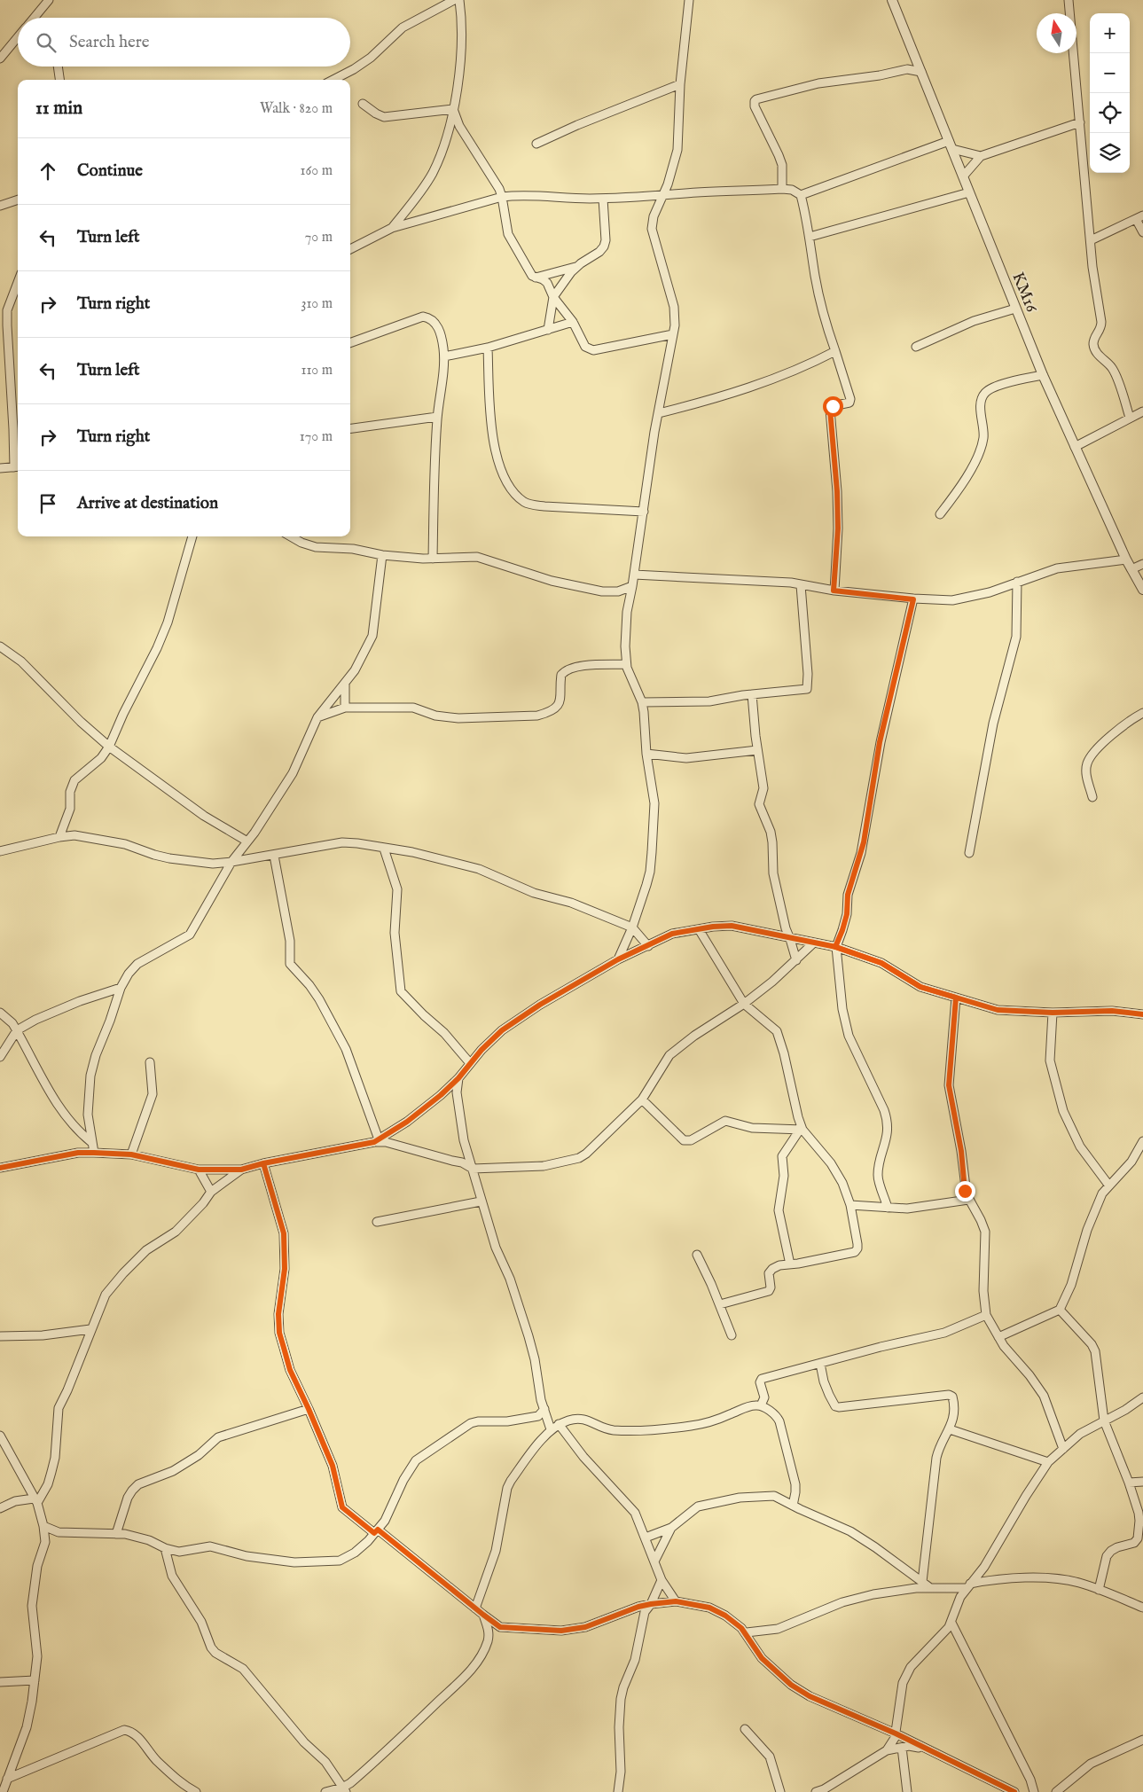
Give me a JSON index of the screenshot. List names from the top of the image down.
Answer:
{
  "streets": {
    "street": ["KM16"]
  },
  "north": "top",
  "page": {
    "map_buttons": ["+", "−"],
    "search": "Search here",
    "heading": ["11 min", "Walk · 820 m"],
    "list": [
      ["Continue", "160 m"],
      ["Turn left", "70 m"],
      ["Turn right", "310 m"],
      ["Turn left", "110 m"],
      ["Turn right", "170 m"],
      "Arrive at destination"
    ]
  }
}
